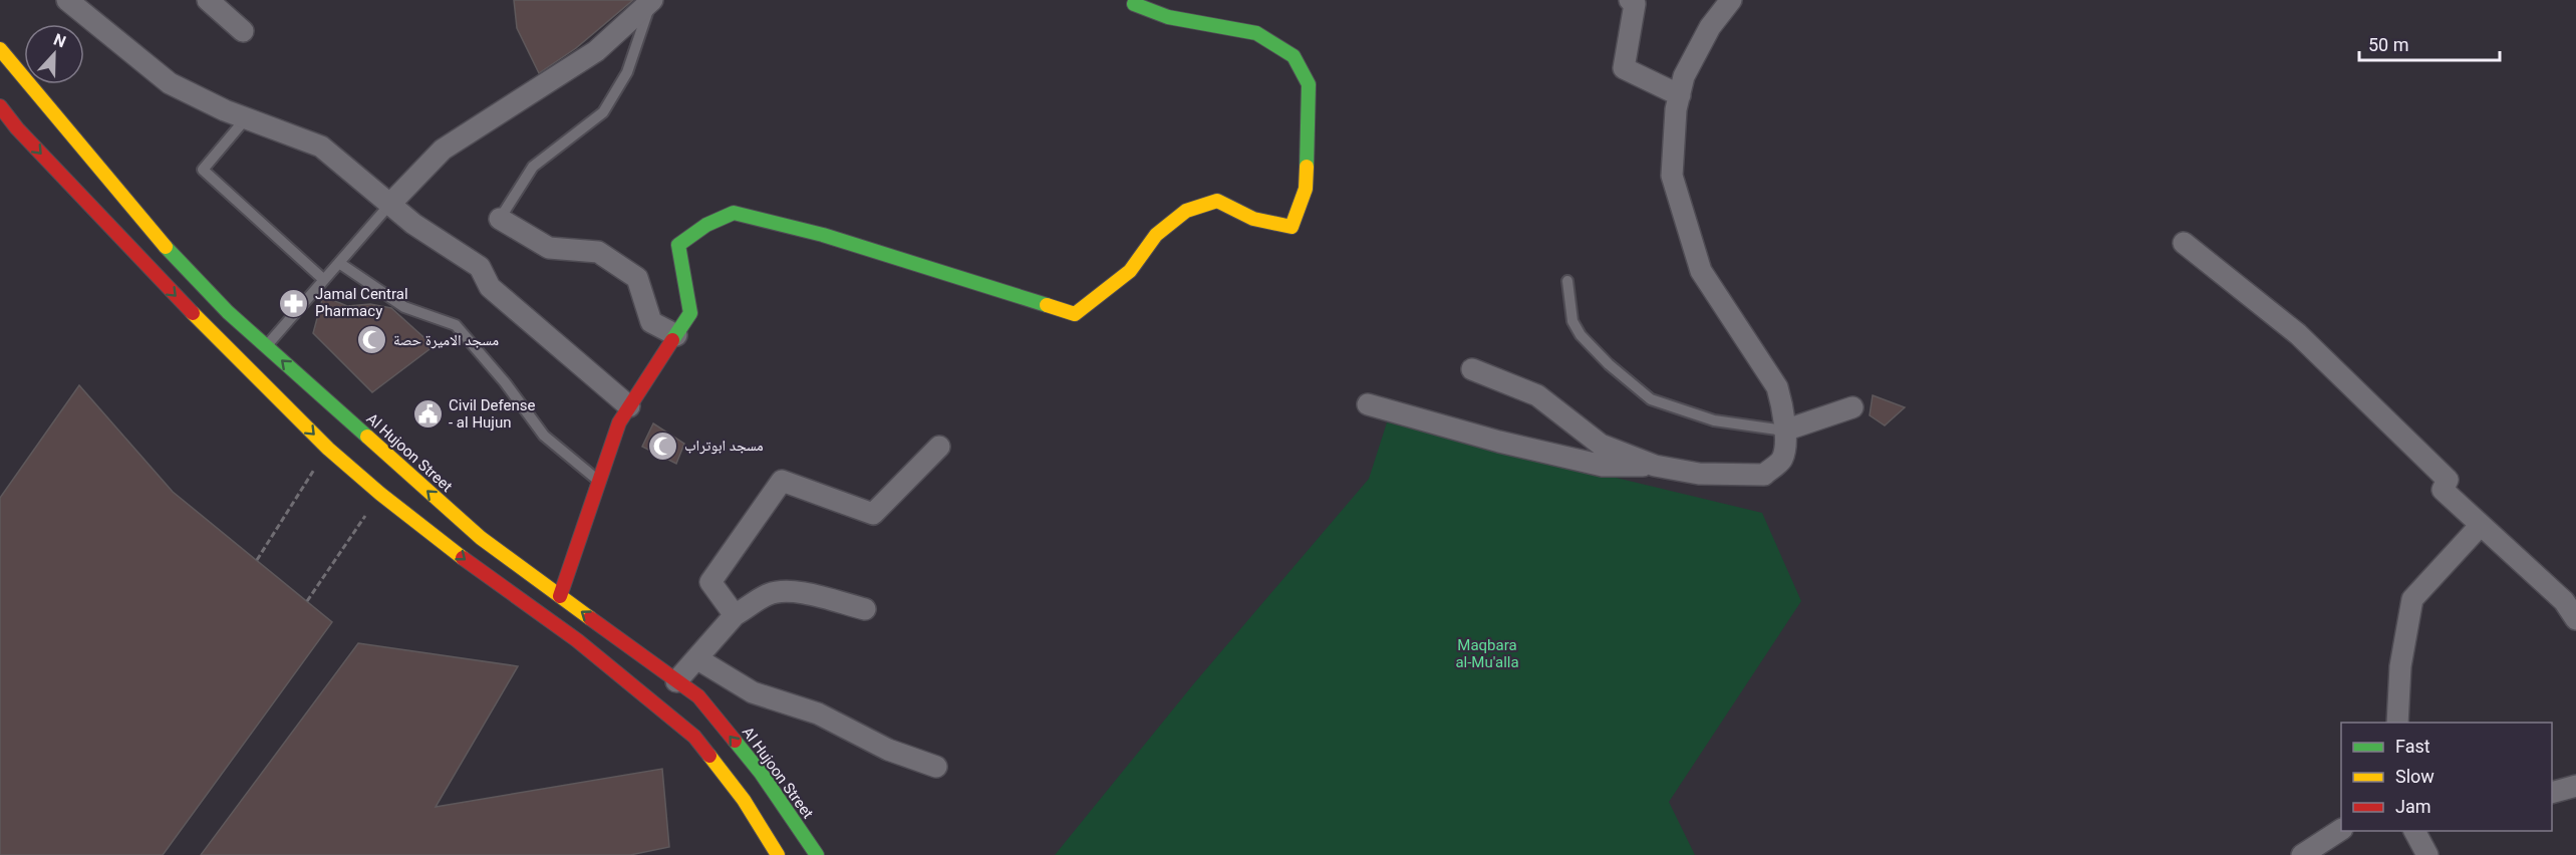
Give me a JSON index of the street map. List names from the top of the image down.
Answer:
{
  "streets": {
    "main road": ["Al Hujoon Street"]
  },
  "parks": ["Maqbara al-Mu'alla"],
  "places": {
    "pharmacy": ["Jamal Central Pharmacy"],
    "mosque": ["مسجد الاميرة حصة", "مسجد ابوتراب"],
    "public building": ["Civil Defense - al Hujun"]
  },
  "legend": ["Fast", "Slow", "Jam"],
  "scale_bar": "50 m",
  "north": "top"
}
